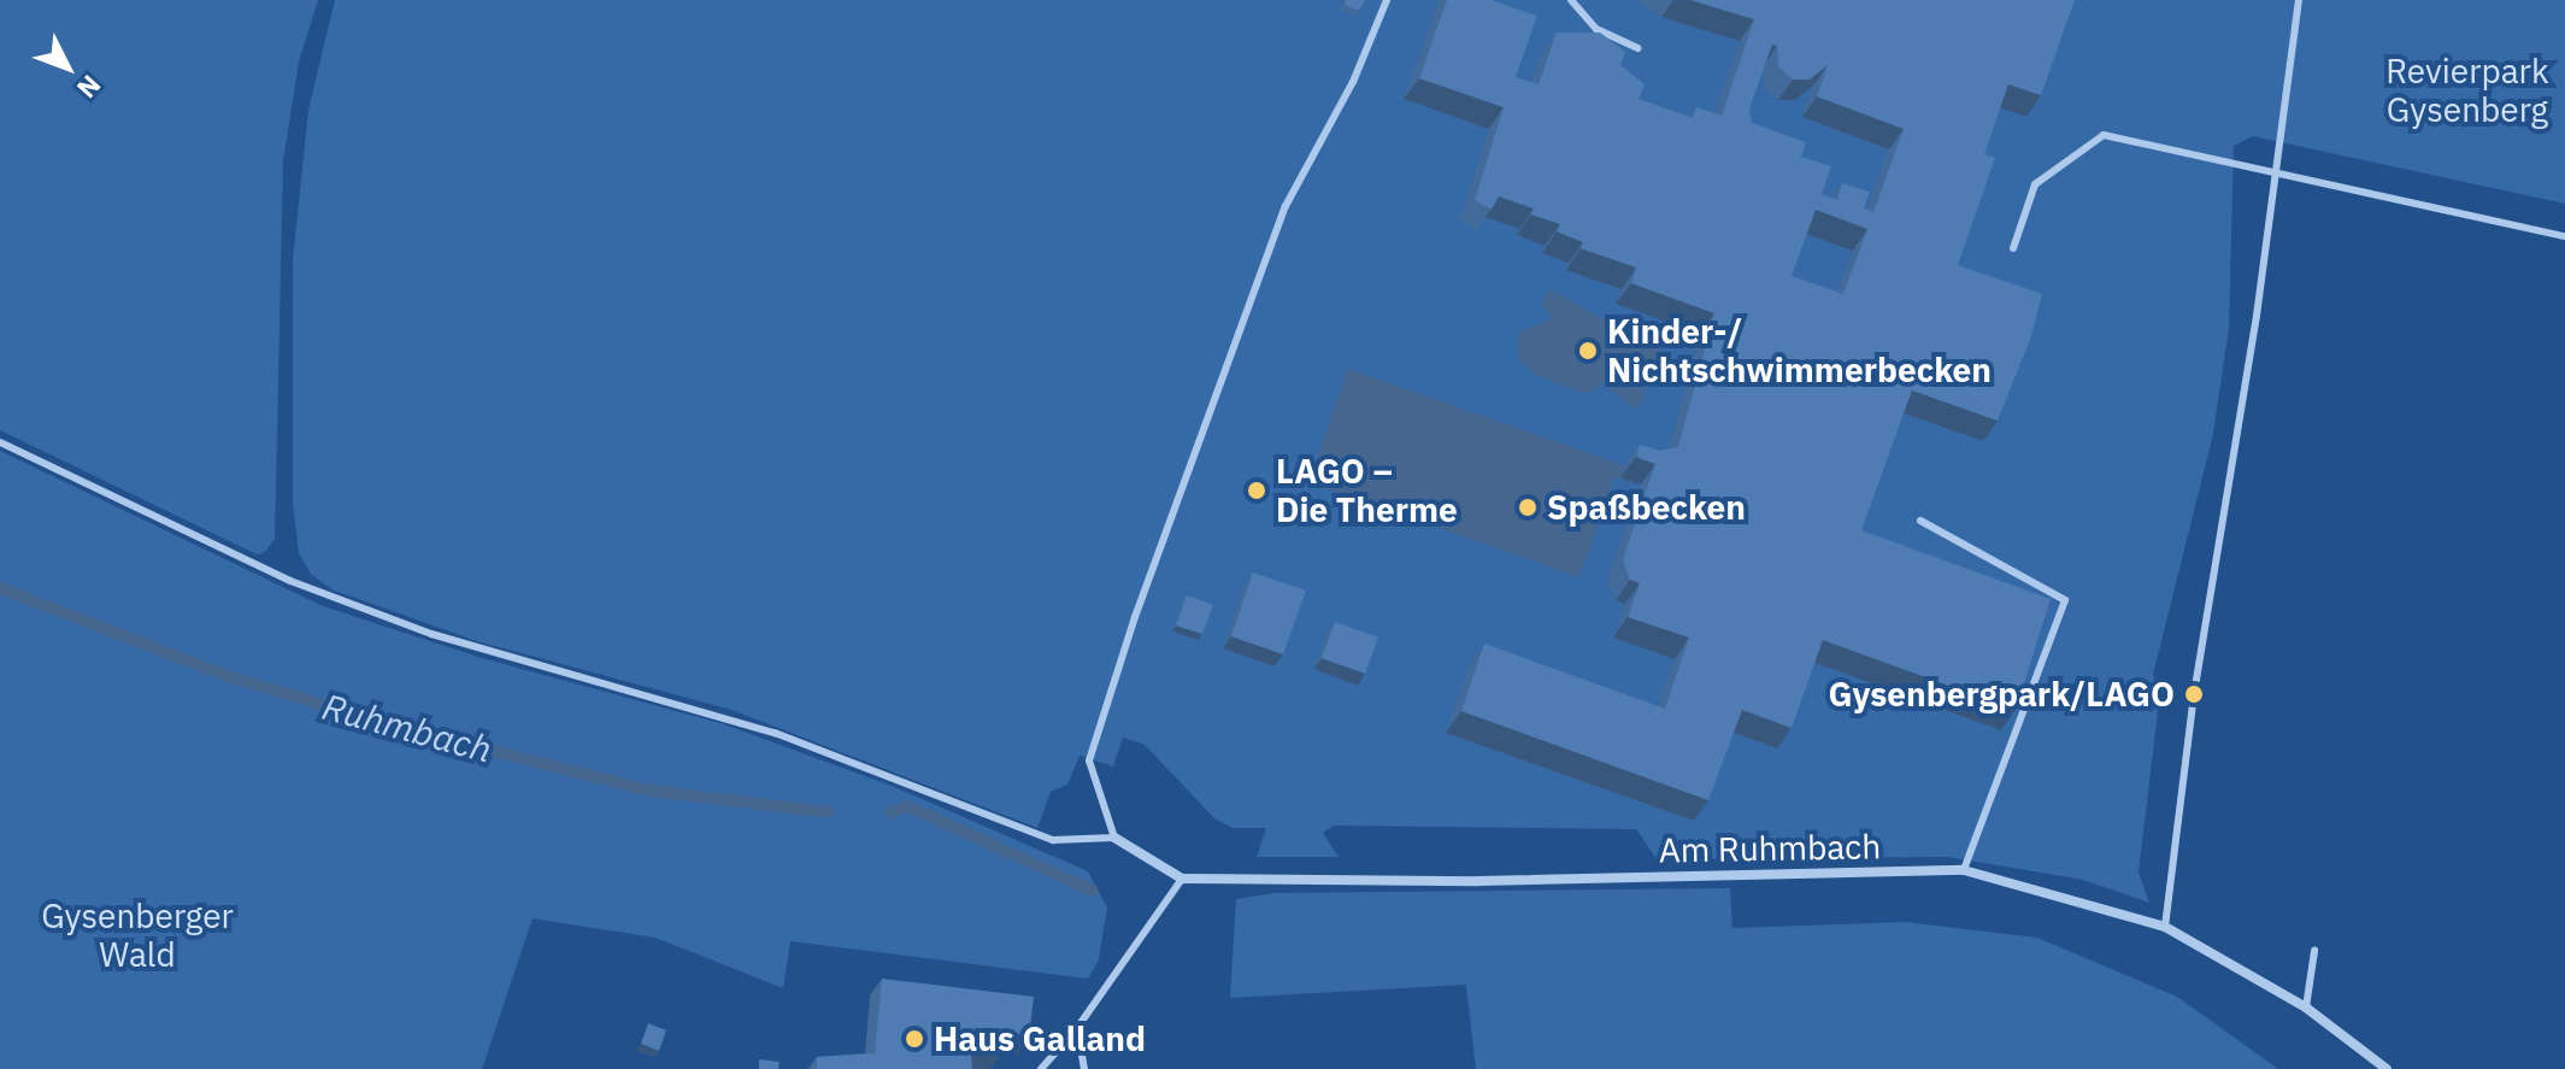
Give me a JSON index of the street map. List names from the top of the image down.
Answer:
{
  "streets": {
    "street": ["Am Ruhmbach"]
  },
  "water": ["Ruhmbach"],
  "parks": ["Revierpark Gysenberg", "Gysenberger Wald"],
  "places": [
    "Kinder-/ Nichtschwimmerbecken",
    "LAGO – Die Therme",
    "Spaßbecken",
    "Gysenbergpark/LAGO",
    "Haus Galland"
  ],
  "north": "bottom right"
}
